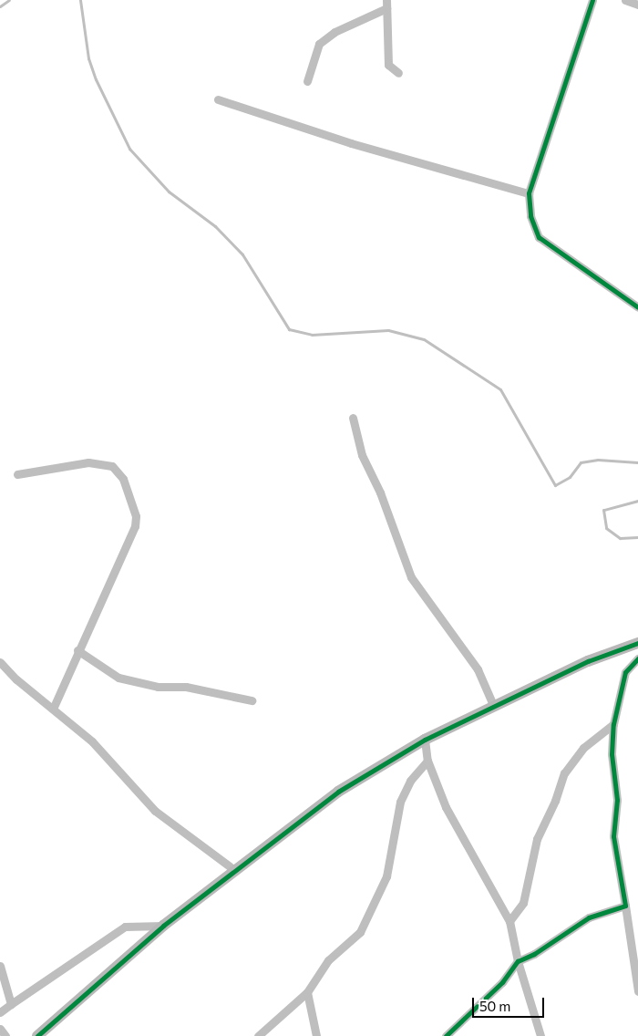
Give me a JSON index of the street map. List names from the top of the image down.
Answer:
{
  "scale_bar": "50 m"
}
